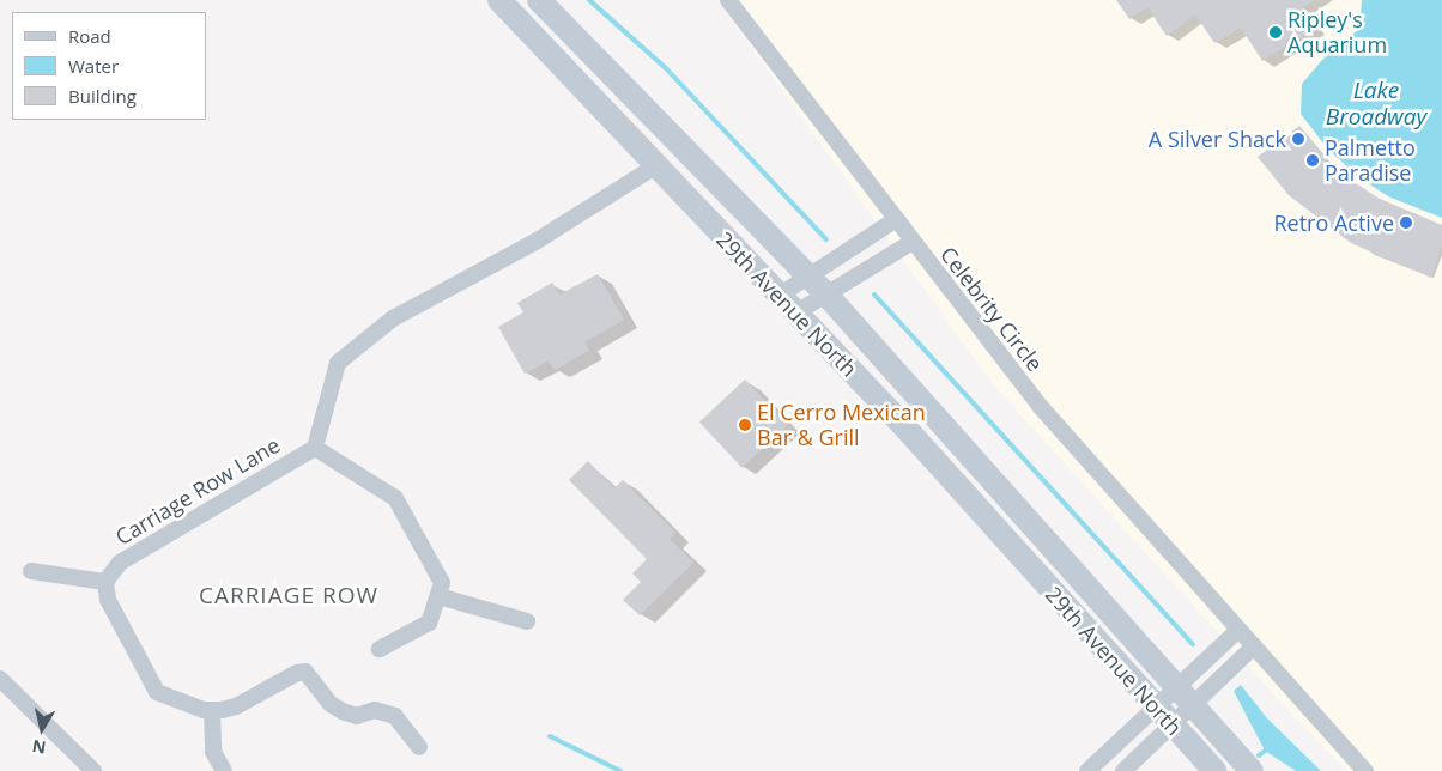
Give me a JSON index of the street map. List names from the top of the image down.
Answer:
{
  "streets": {
    "main road": ["29th Avenue North"],
    "street": ["Celebrity Circle", "Carriage Row Lane"]
  },
  "districts": ["CARRIAGE ROW"],
  "water": ["Lake Broadway"],
  "places": [
    "Ripley's Aquarium",
    "A Silver Shack",
    "Palmetto Paradise",
    "Retro Active",
    "El Cerro Mexican Bar & Grill"
  ],
  "legend": ["Road", "Water", "Building"],
  "north": "bottom"
}
